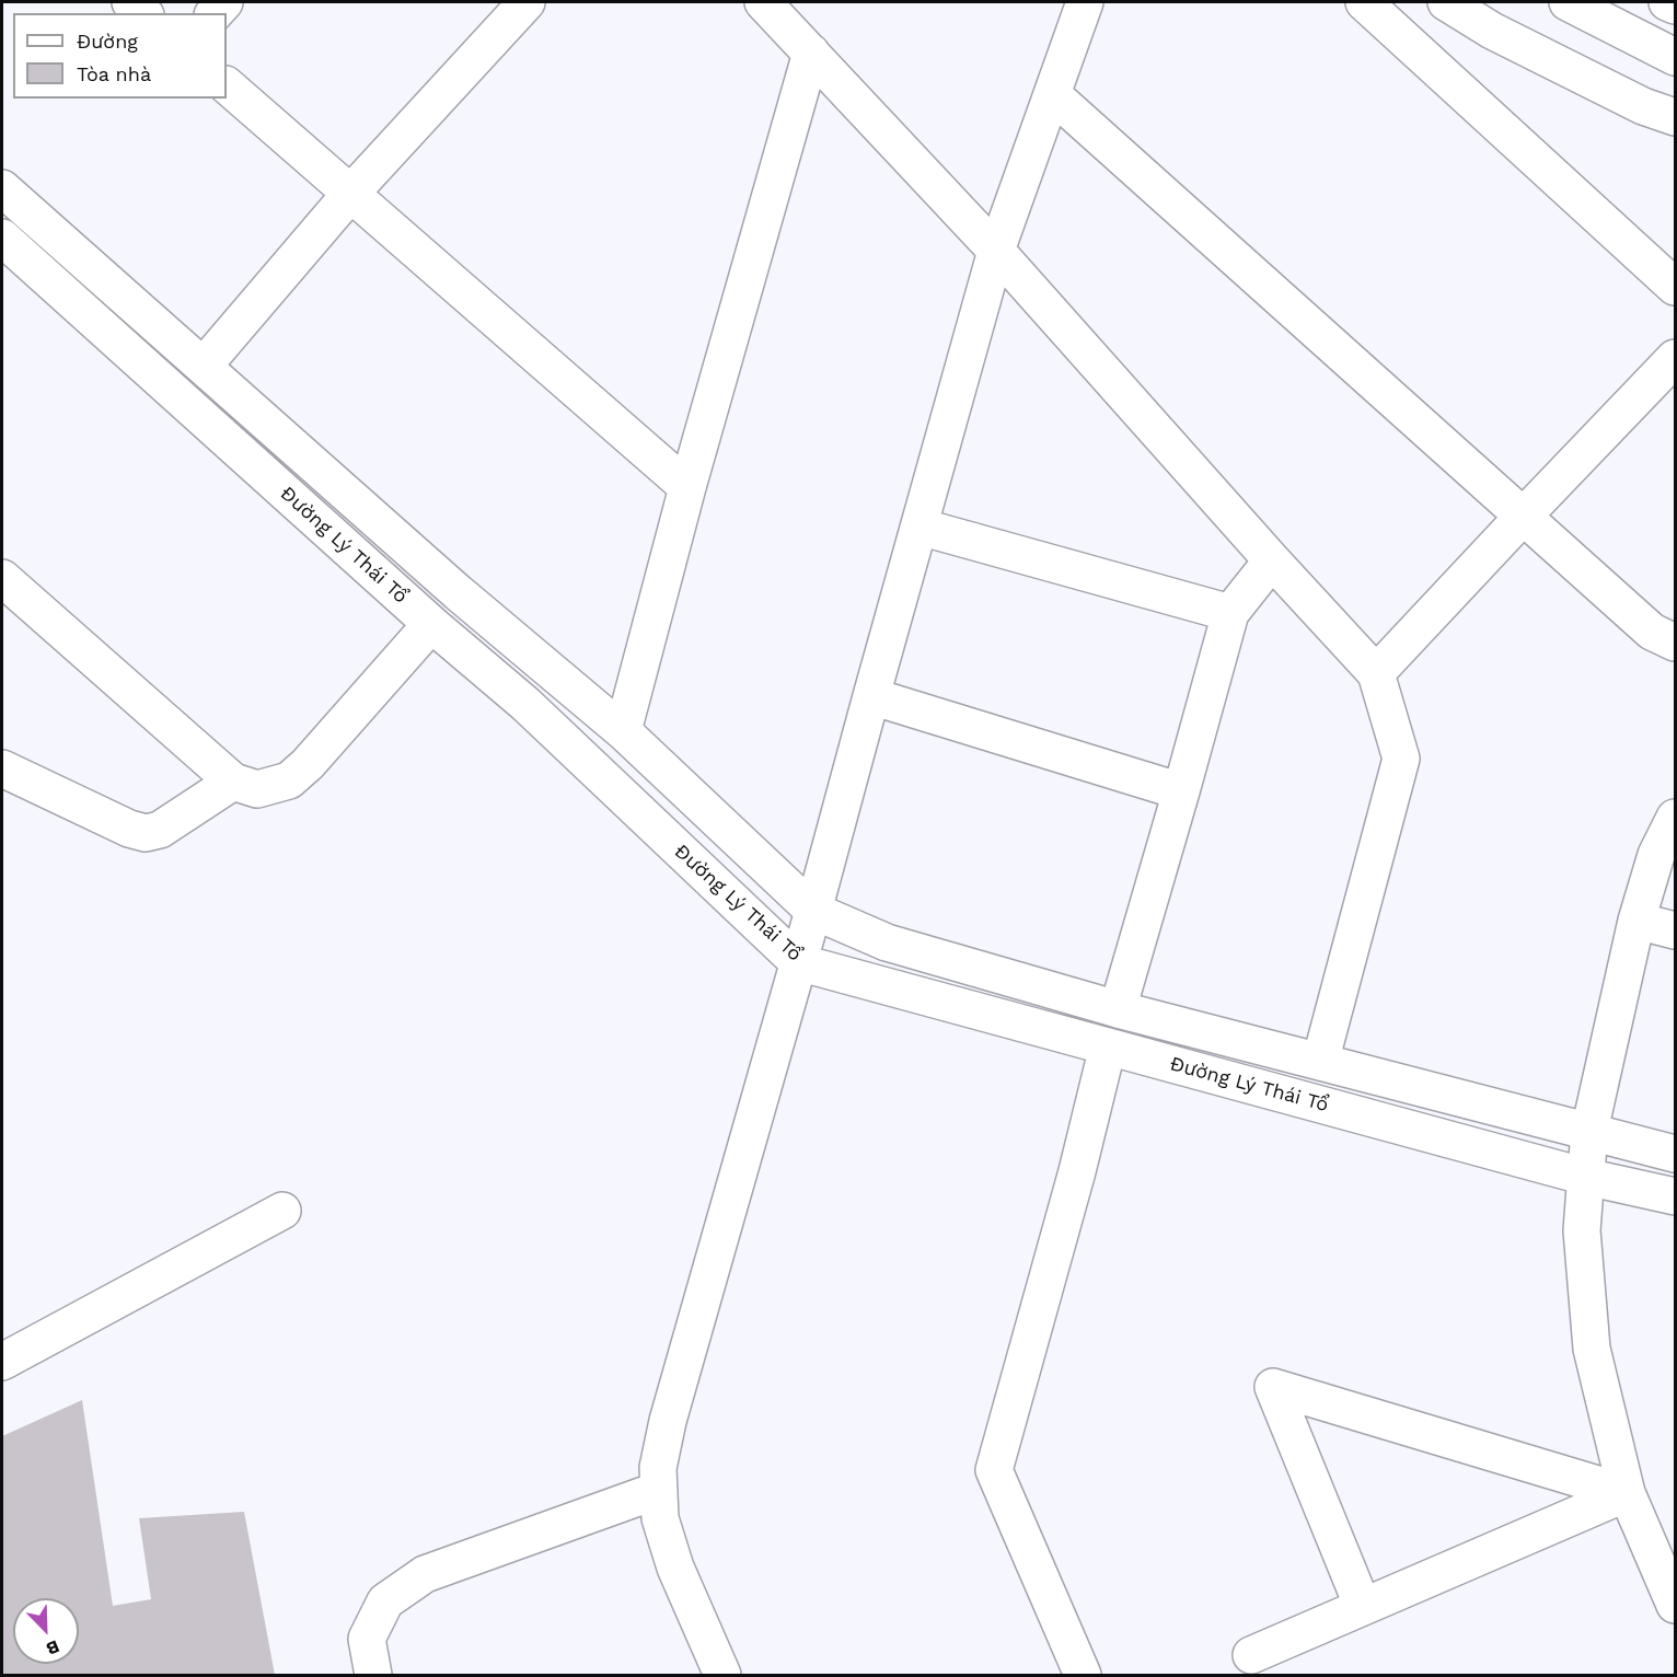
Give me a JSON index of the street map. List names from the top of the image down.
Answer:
{
  "streets": {
    "street": ["Đường Lý Thái Tổ"]
  },
  "legend": ["Đường", "Tòa nhà"],
  "north": "bottom right"
}
